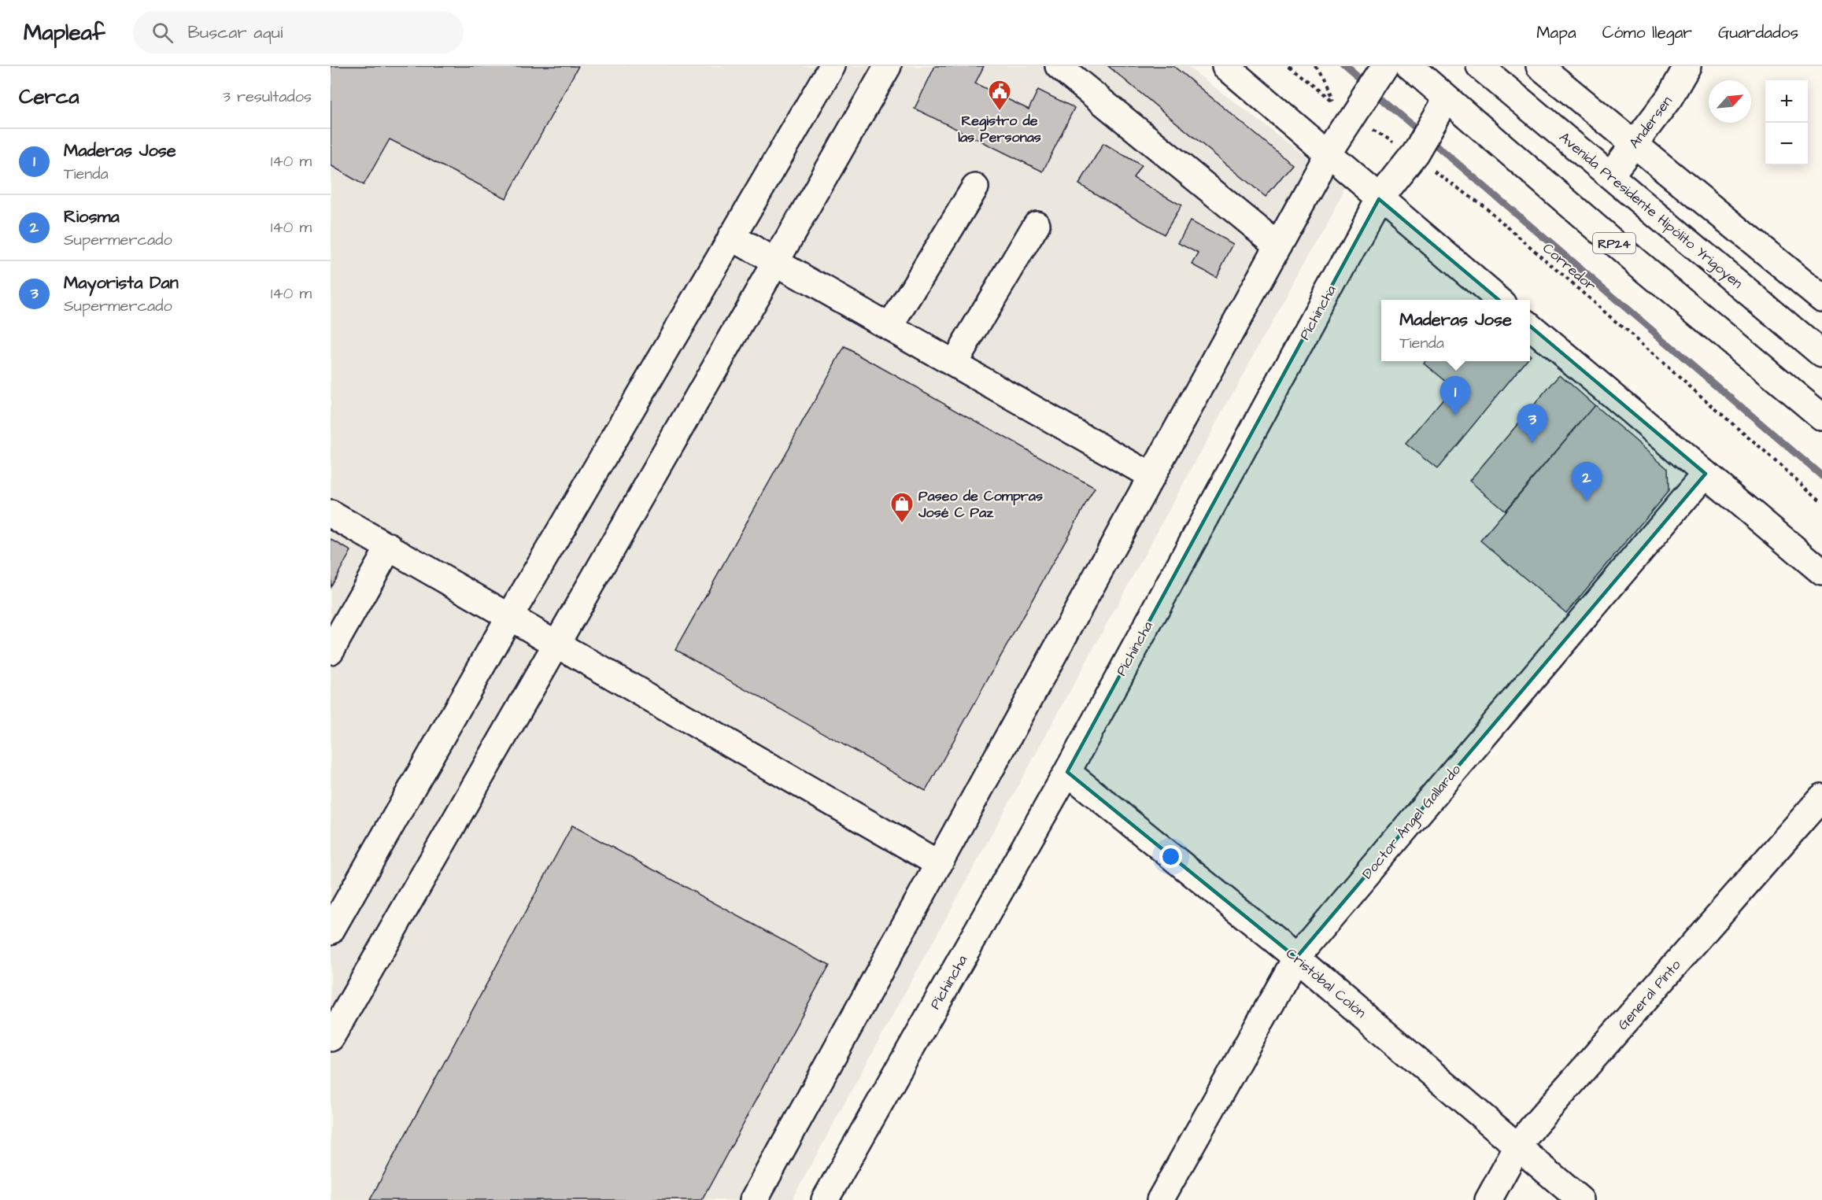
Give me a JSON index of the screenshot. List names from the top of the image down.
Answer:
{
  "streets": {
    "street": [
      "Andersen",
      "Avenida Presidente Hipólito Yrigoyen",
      "RP24",
      "Pichincha",
      "Doctor Ángel Gallardo",
      "Cristóbal Colón",
      "General Pinto"
    ],
    "path": ["Corredor"]
  },
  "crossings": [
    ["Andersen", "Avenida Presidente Hipólito Yrigoyen"],
    ["RP24", "Pichincha"],
    ["Corredor", "Pichincha"],
    ["Pichincha", "Cristóbal Colón"],
    ["Doctor Ángel Gallardo", "Cristóbal Colón"],
    ["Cristóbal Colón", "General Pinto"]
  ],
  "places": {
    "public building": ["Registro de las Personas"],
    "shop": ["Paseo de Compras José C Paz"]
  },
  "north": "top right",
  "page": {
    "header": "Mapleaf",
    "search": "Buscar aquí",
    "nav": ["Mapa", "Cómo llegar", "Guardados"],
    "heading": ["Cerca", "3 resultados"],
    "map_buttons": ["+", "−"],
    "list": [
      {
        "mark": "1",
        "name": "Maderas Jose",
        "note": "Tienda",
        "value": "140 m"
      },
      {
        "mark": "2",
        "name": "Riosma",
        "note": "Supermercado",
        "value": "140 m"
      },
      {
        "mark": "3",
        "name": "Mayorista Dan",
        "note": "Supermercado",
        "value": "140 m"
      }
    ],
    "popup": ["Maderas Jose", "Tienda"],
    "pins": ["1", "3", "2"]
  }
}
